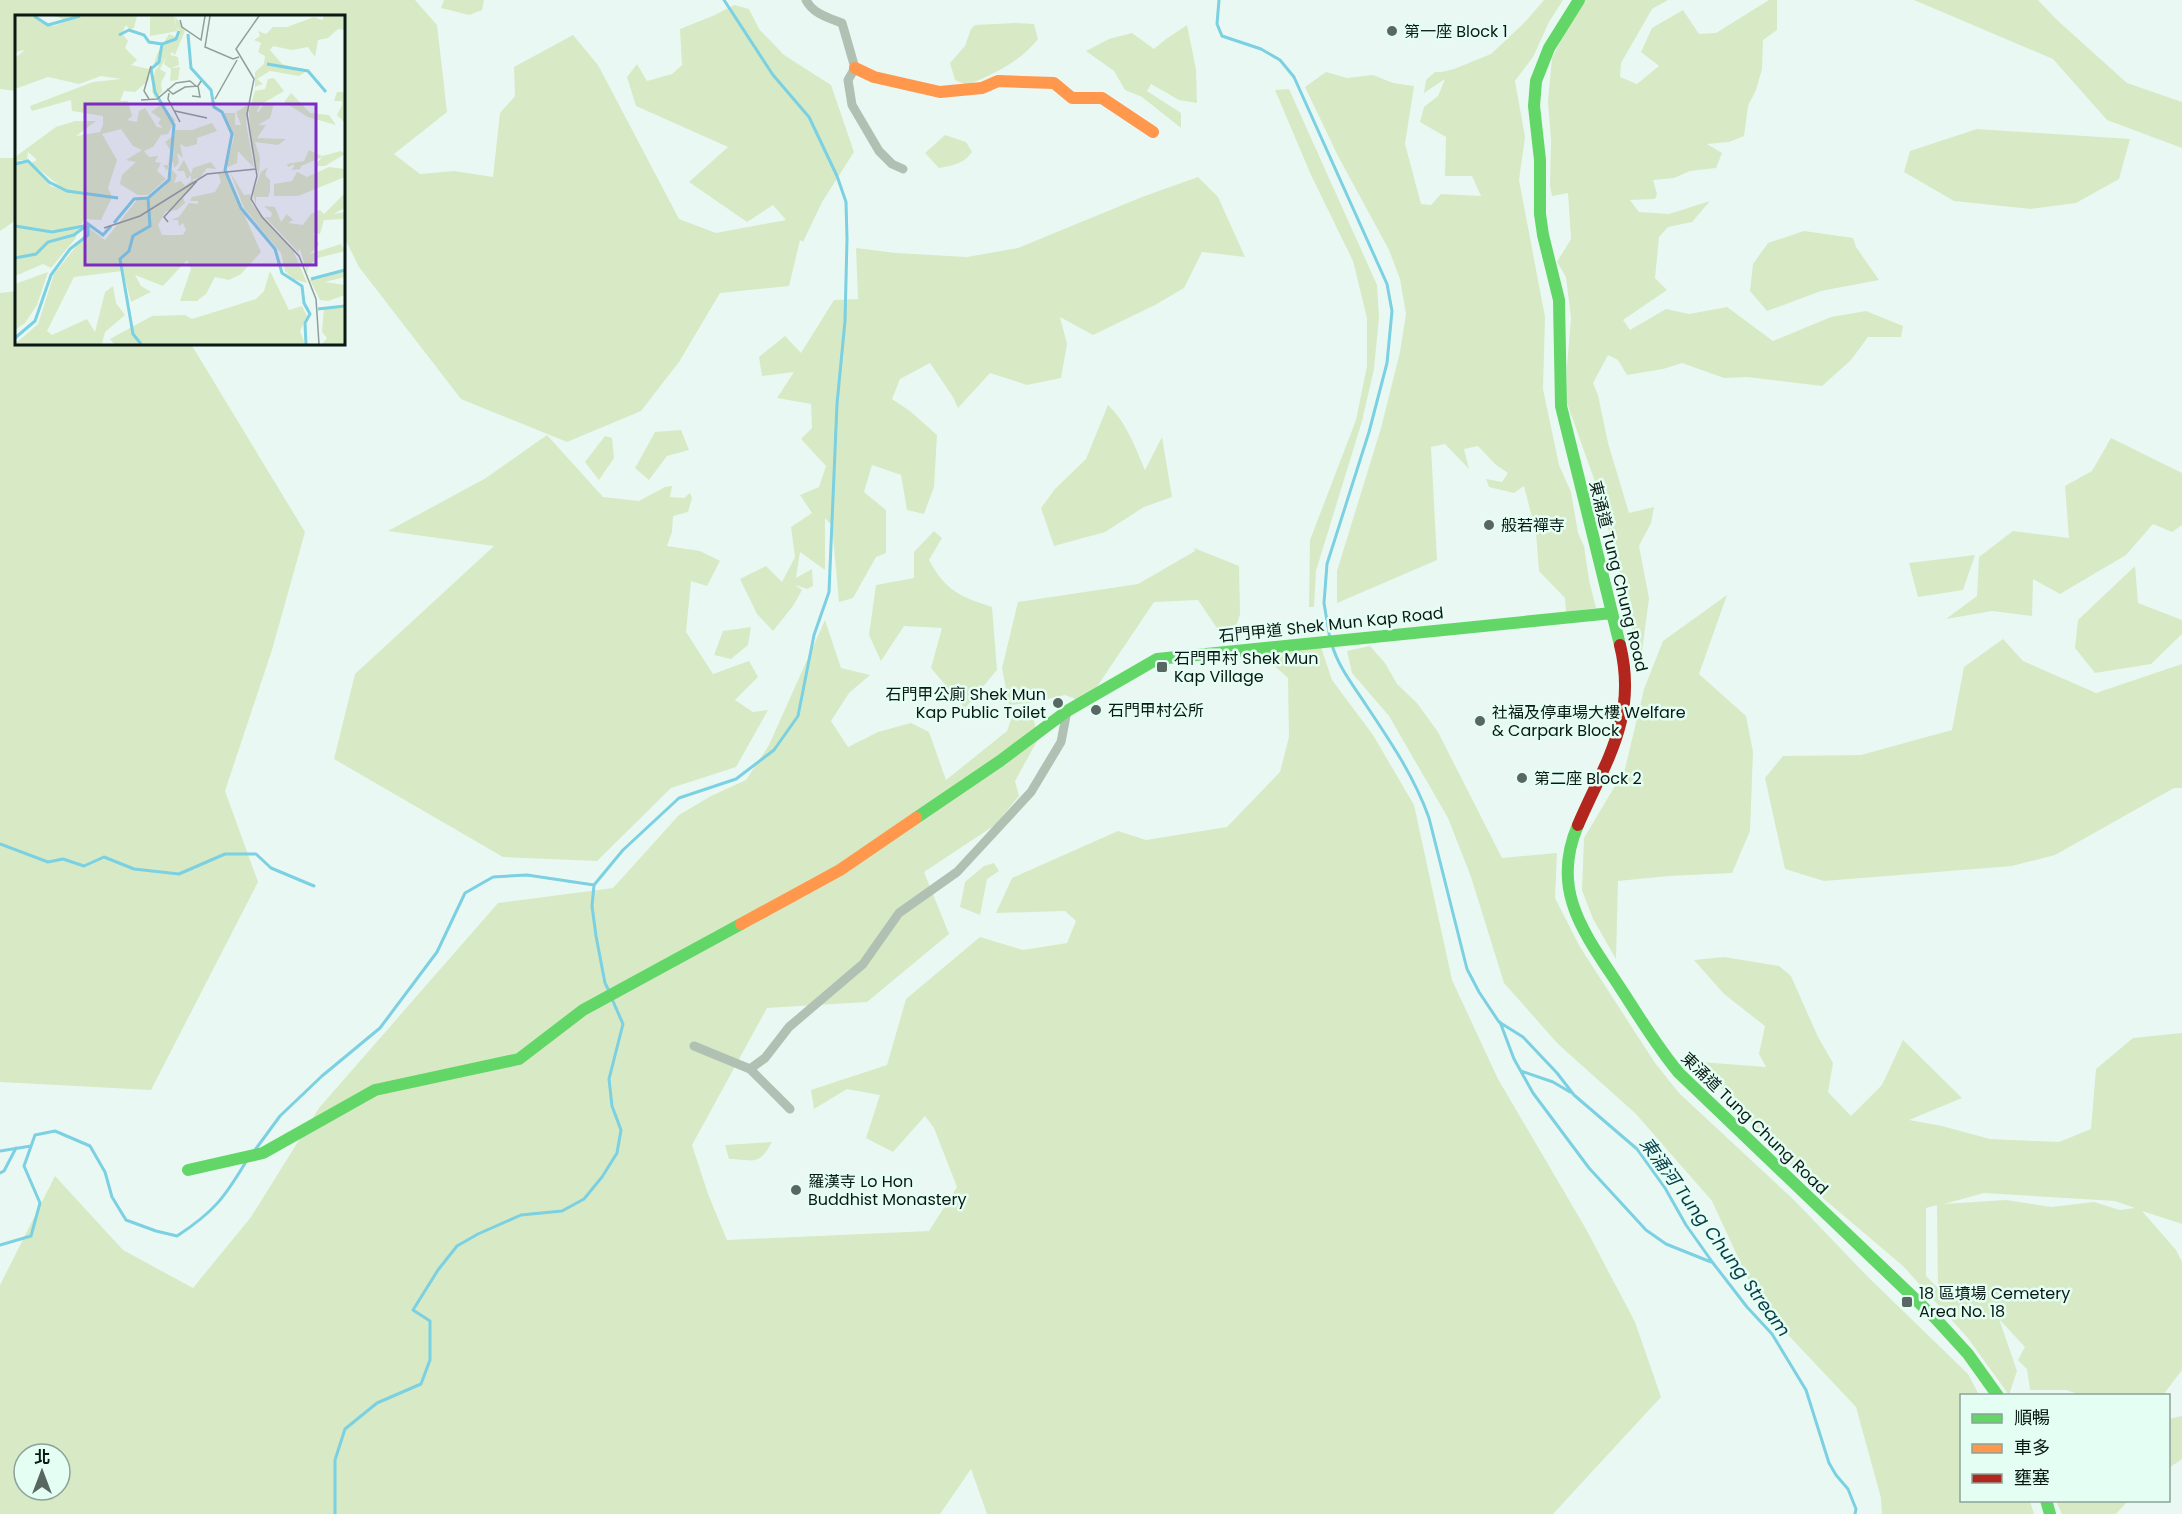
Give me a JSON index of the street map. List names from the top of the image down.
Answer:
{
  "streets": {
    "street": ["東涌道 Tung Chung Road", "石門甲道 Shek Mun Kap Road"]
  },
  "crossings": [
    ["東涌道 Tung Chung Road", "石門甲道 Shek Mun Kap Road"]
  ],
  "water": ["東涌河 Tung Chung Stream"],
  "places": {
    "other": [
      "第一座 Block 1",
      "般若禪寺",
      "石門甲公廁 Shek Mun Kap Public Toilet",
      "石門甲村公所",
      "社福及停車場大樓 Welfare & Carpark Block",
      "第二座 Block 2",
      "羅漢寺 Lo Hon Buddhist Monastery"
    ],
    "transit": ["石門甲村 Shek Mun Kap Village", "18 區墳場 Cemetery Area No. 18"]
  },
  "legend": ["順暢", "車多", "壅塞"],
  "north": "top"
}
